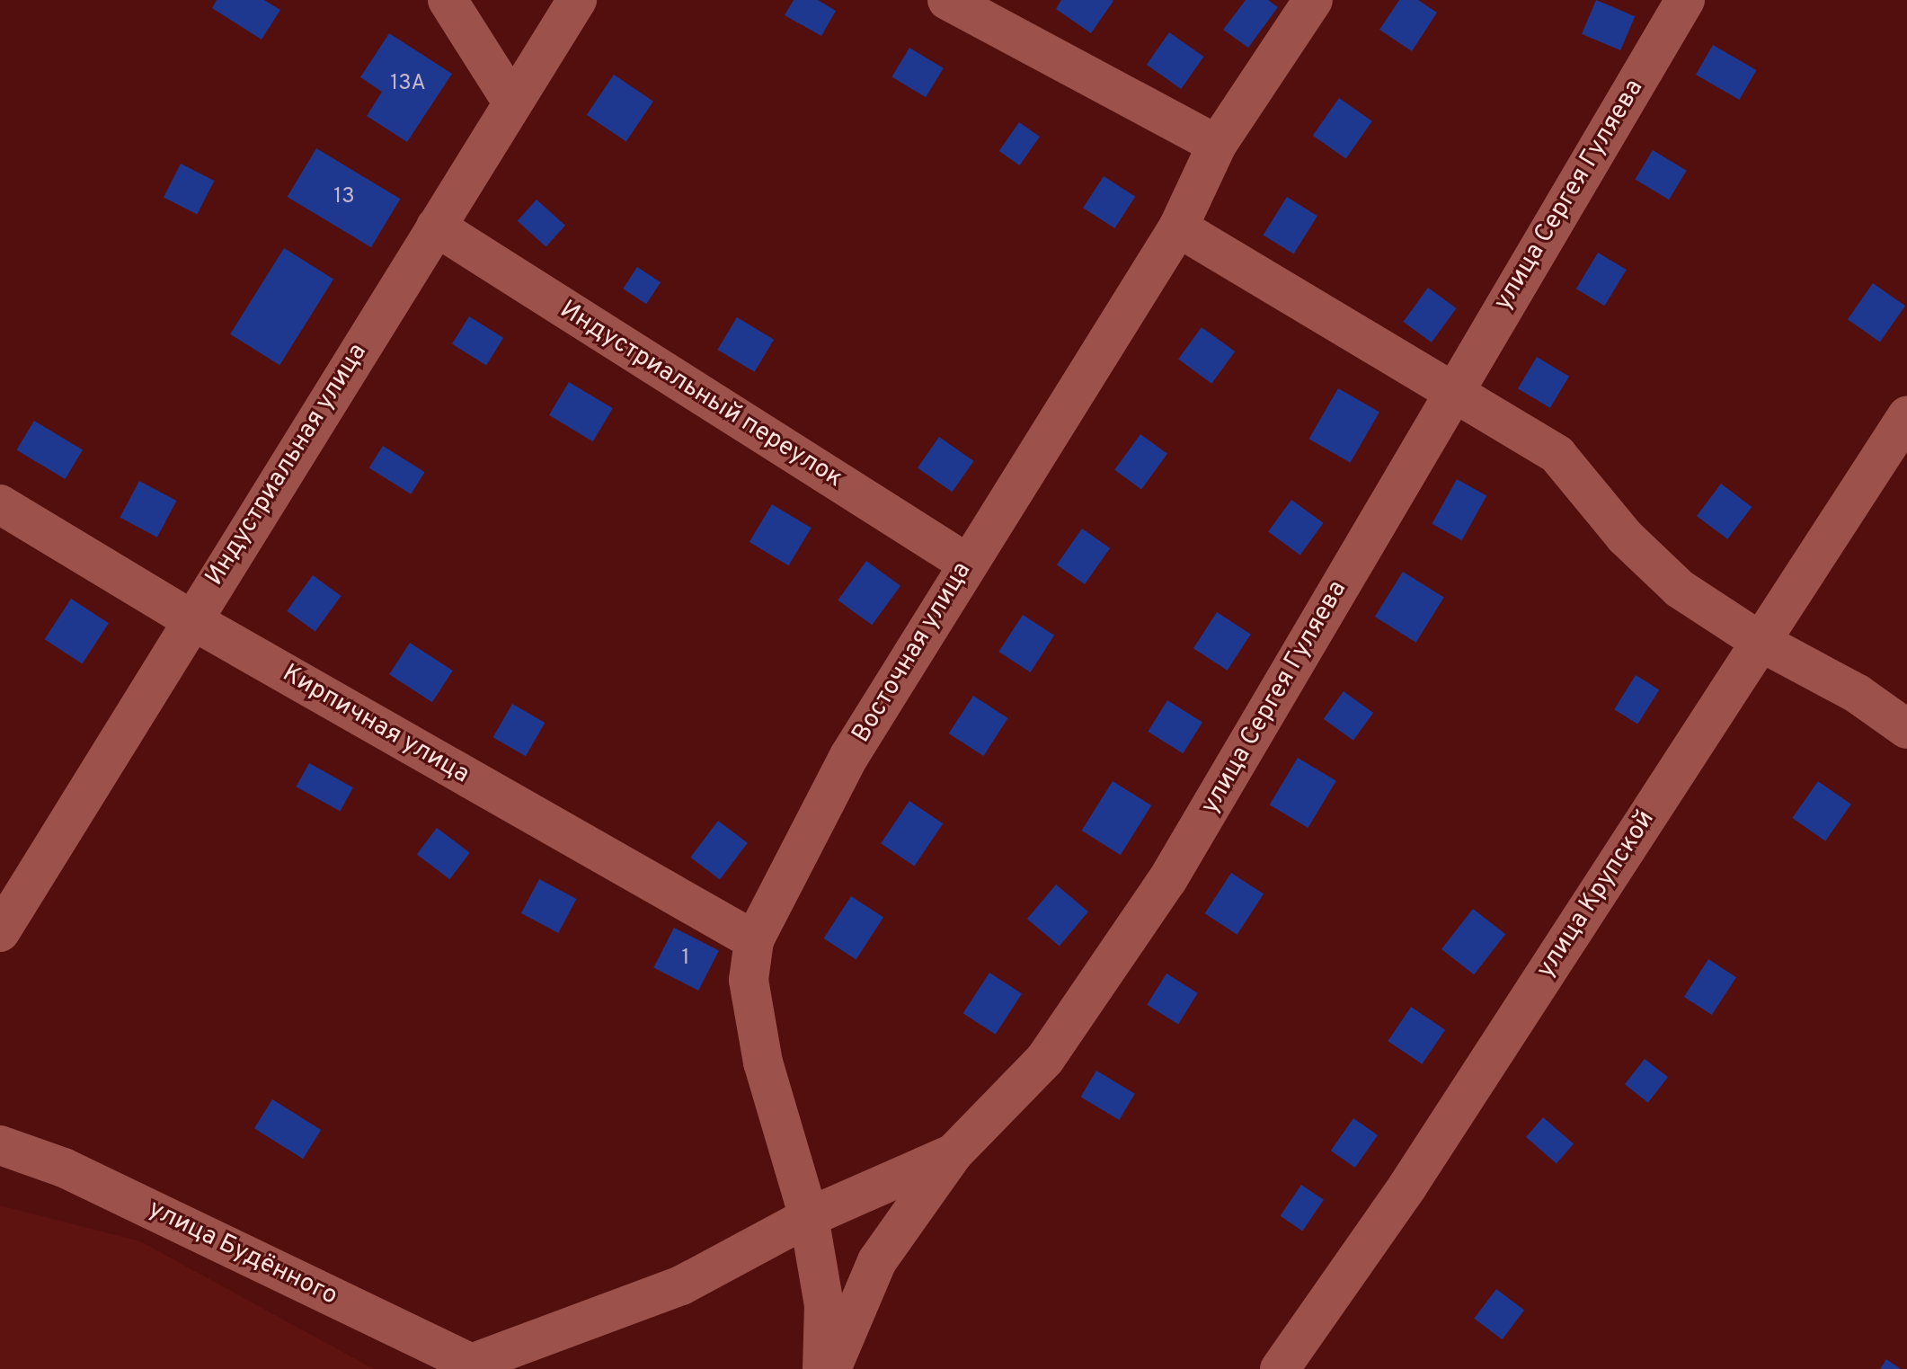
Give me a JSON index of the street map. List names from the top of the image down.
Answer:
{
  "streets": {
    "street": [
      "улица Сергея Гуляева",
      "Индустриальный переулок",
      "Индустриальная улица",
      "Восточная улица",
      "Кирпичная улица",
      "улица Крупской",
      "улица Будённого"
    ]
  },
  "crossings": [
    ["Индустриальный переулок", "Индустриальная улица"],
    ["Индустриальный переулок", "Восточная улица"],
    ["Индустриальная улица", "Кирпичная улица"],
    ["Восточная улица", "Кирпичная улица"]
  ],
  "house_numbers": ["13А", "13", "1"]
}
